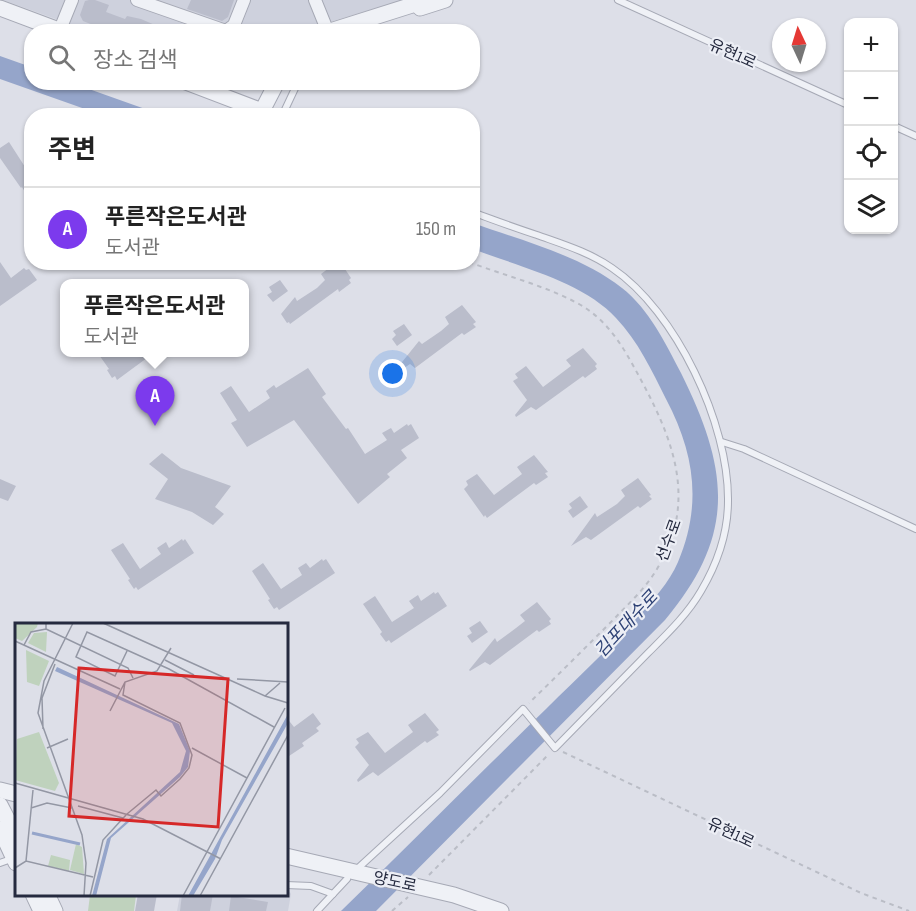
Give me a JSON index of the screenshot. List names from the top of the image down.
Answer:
{
  "streets": {
    "street": ["양도로"],
    "lane": ["유현1로"],
    "path": ["선수로"]
  },
  "water": ["김포대수로"],
  "north": "top",
  "page": {
    "map_buttons": ["+", "−"],
    "search": "장소 검색",
    "heading": "주변",
    "list": [
      {
        "mark": "A",
        "name": "푸른작은도서관",
        "note": "도서관",
        "value": "150 m"
      }
    ],
    "popup": ["푸른작은도서관", "도서관"],
    "pins": "A"
  }
}
